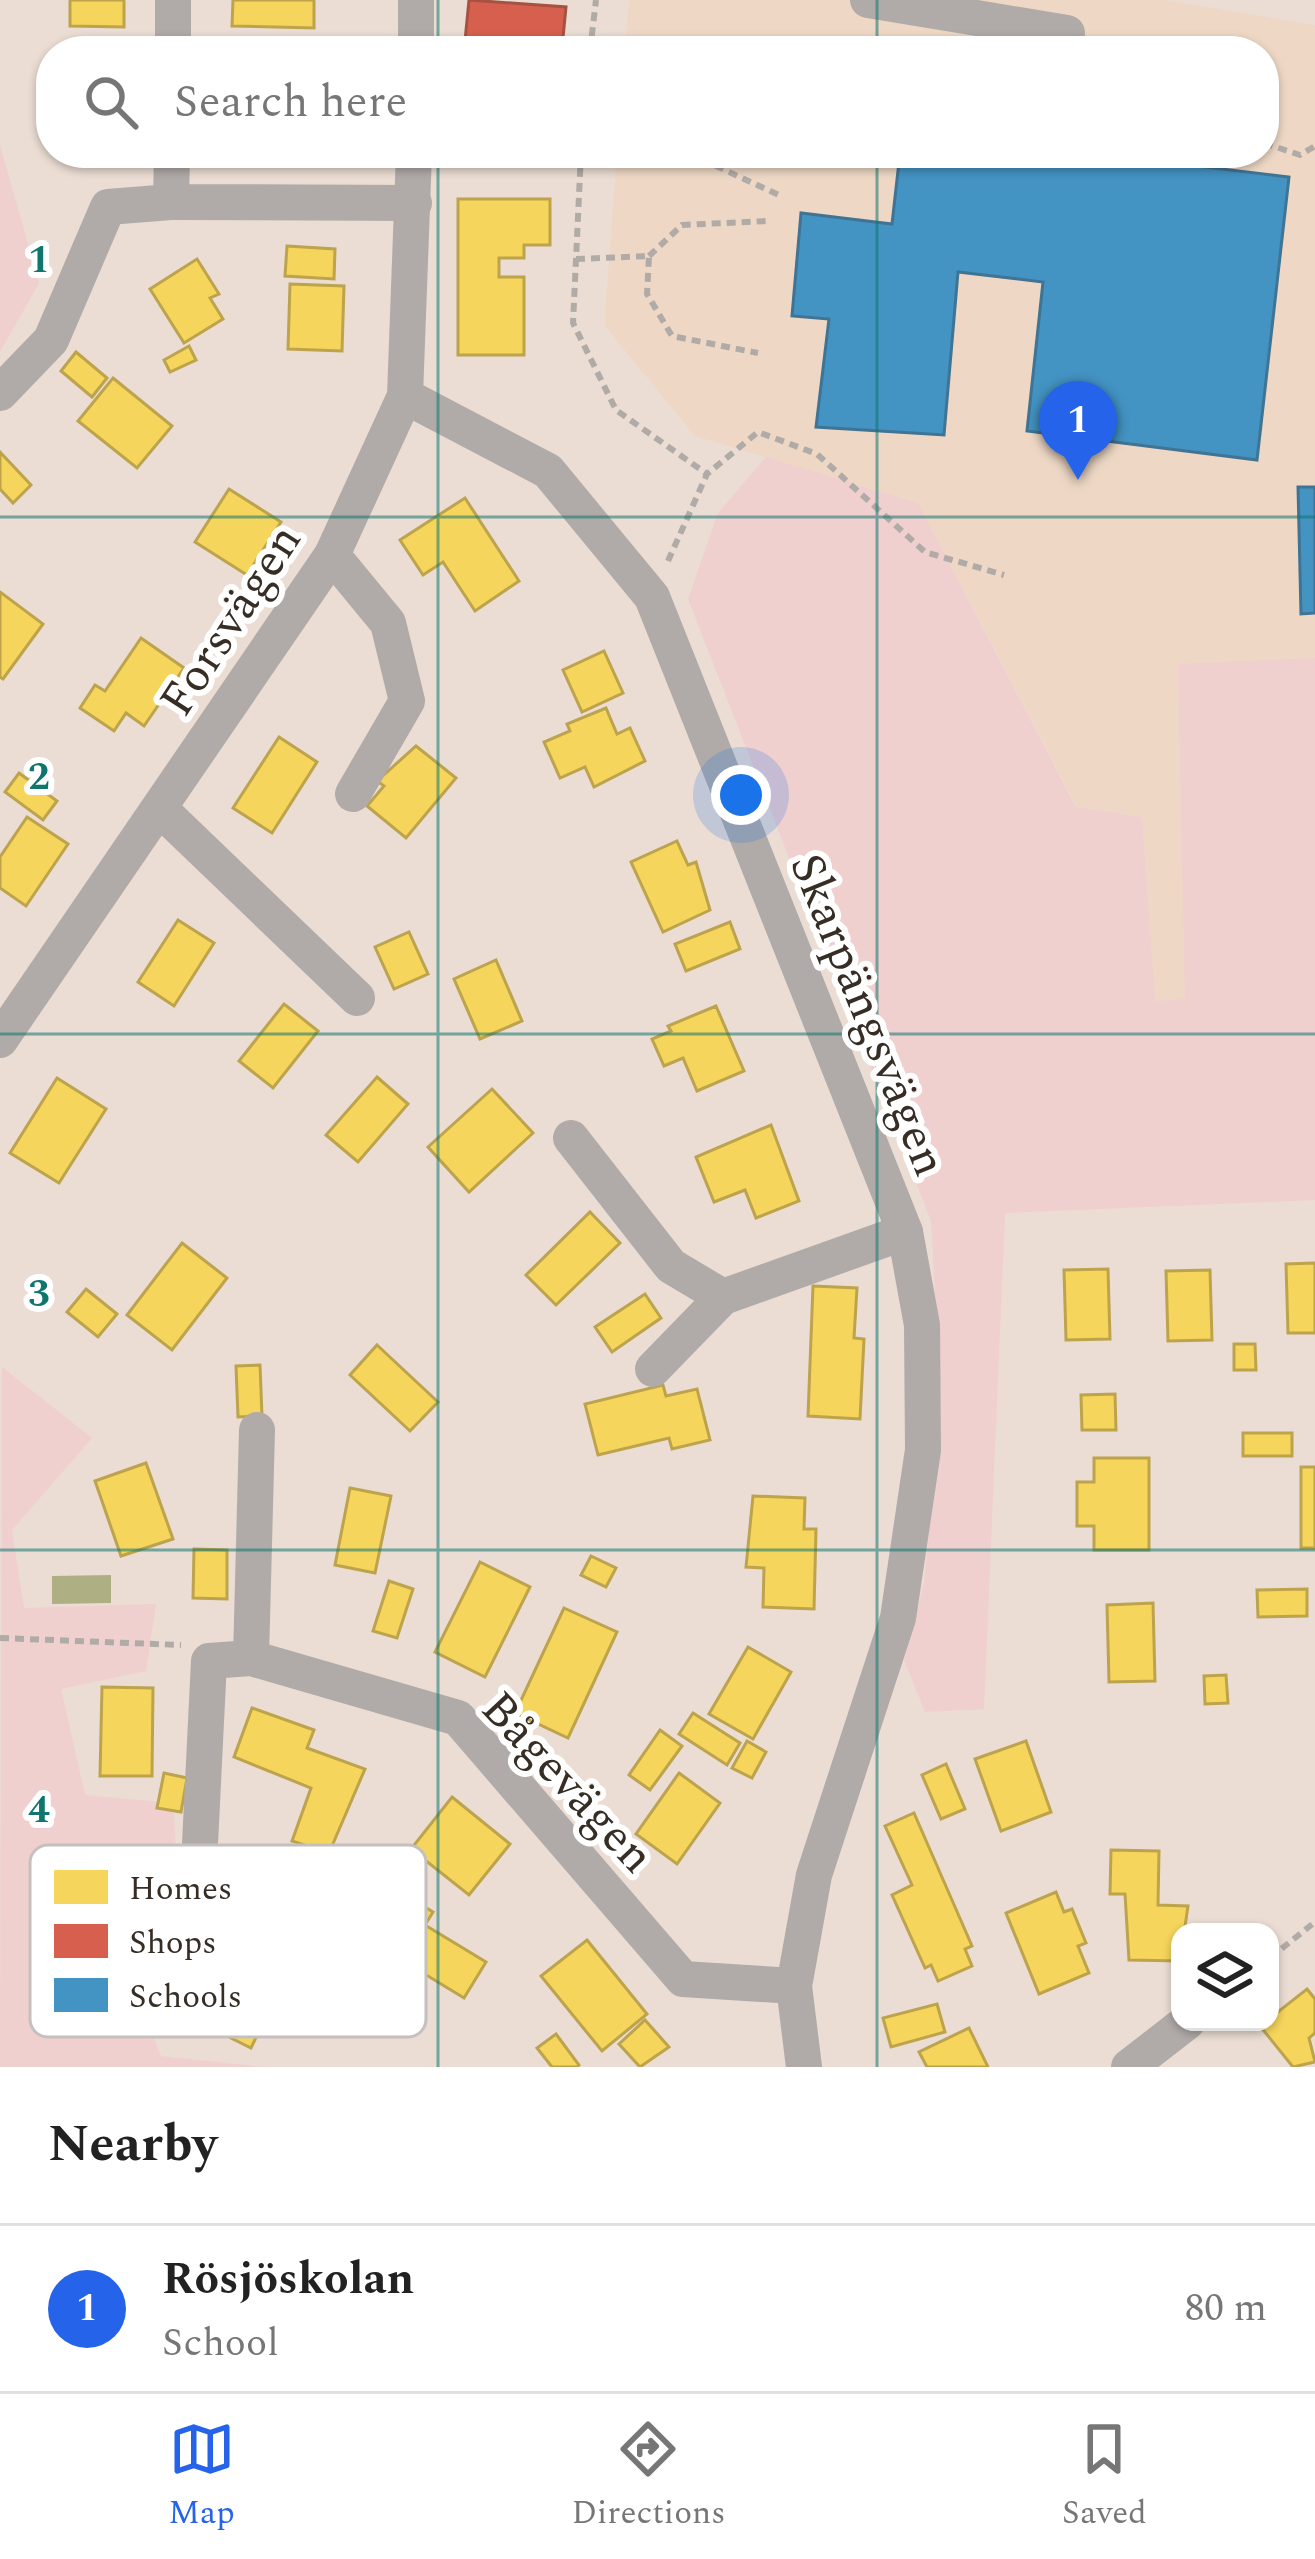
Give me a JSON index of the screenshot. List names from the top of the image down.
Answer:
{
  "streets": {
    "street": ["Forsvägen", "Skarpängsvägen", "Bågevägen"]
  },
  "crossings": [
    ["Forsvägen", "Skarpängsvägen"],
    ["Skarpängsvägen", "Bågevägen"]
  ],
  "legend": ["Homes", "Shops", "Schools"],
  "page": {
    "search": "Search here",
    "pins": "1",
    "heading": "Nearby",
    "list": [
      {
        "mark": "1",
        "name": "Rösjöskolan",
        "note": "School",
        "value": "80 m"
      }
    ],
    "nav": ["Map", "Directions", "Saved"]
  },
  "grid": {
    "rows": [
      "1",
      "2",
      "3",
      "4"
    ]
  }
}
